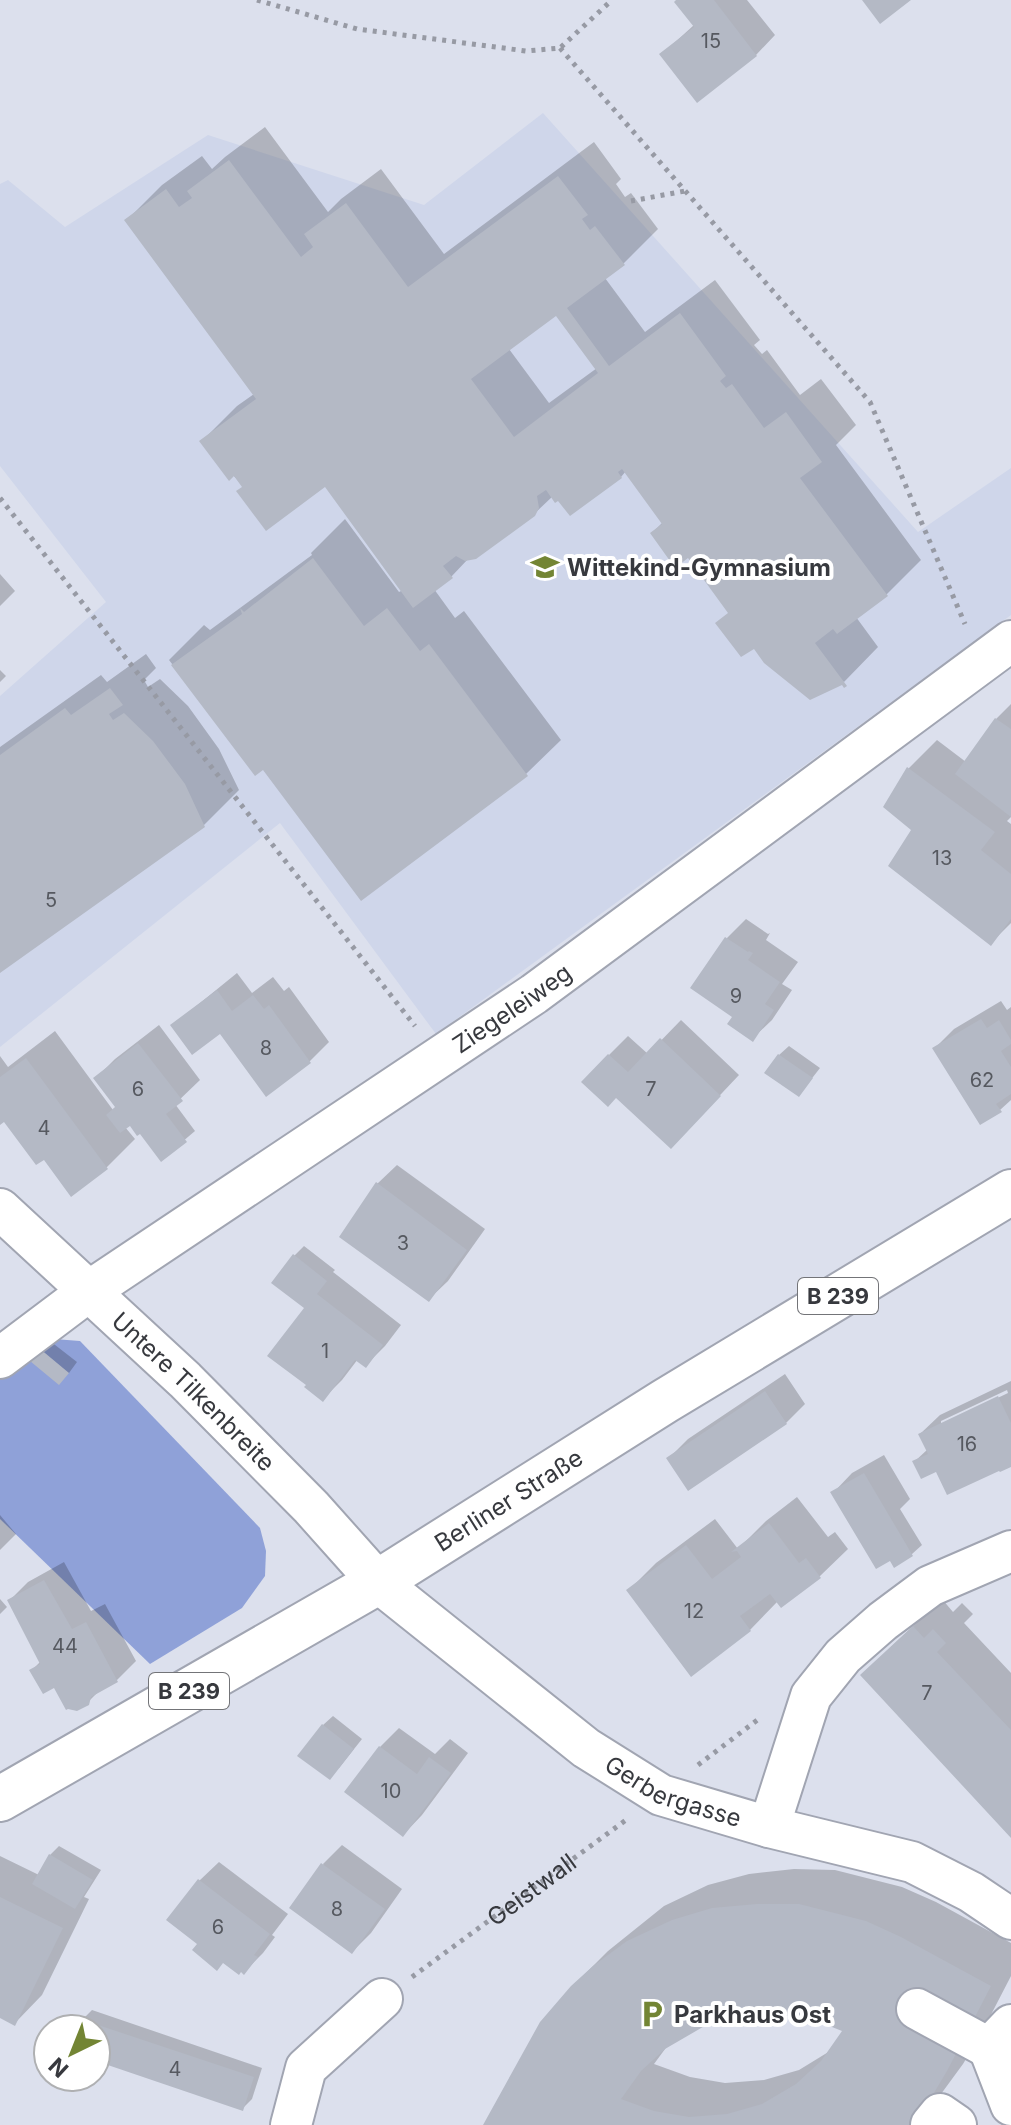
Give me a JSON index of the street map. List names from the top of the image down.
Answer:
{
  "streets": {
    "main road": ["B 239", "Berliner Straße"],
    "street": ["Ziegeleiweg", "Untere Tilkenbreite", "Gerbergasse"],
    "path": ["Geistwall"]
  },
  "crossings": [
    ["Ziegeleiweg", "Untere Tilkenbreite"],
    ["Untere Tilkenbreite", "Berliner Straße"],
    ["Untere Tilkenbreite", "Gerbergasse"],
    ["Berliner Straße", "Gerbergasse"],
    ["Gerbergasse", "Geistwall"]
  ],
  "places": {
    "school or university": ["Wittekind-Gymnasium"],
    "parking": ["Parkhaus Ost"]
  },
  "house_numbers": [
    "15",
    "13",
    "5",
    "9",
    "8",
    "62",
    "6",
    "7",
    "4",
    "3",
    "1",
    "16",
    "12",
    "44",
    "7",
    "10",
    "8",
    "6",
    "4"
  ],
  "north": "bottom left"
}
